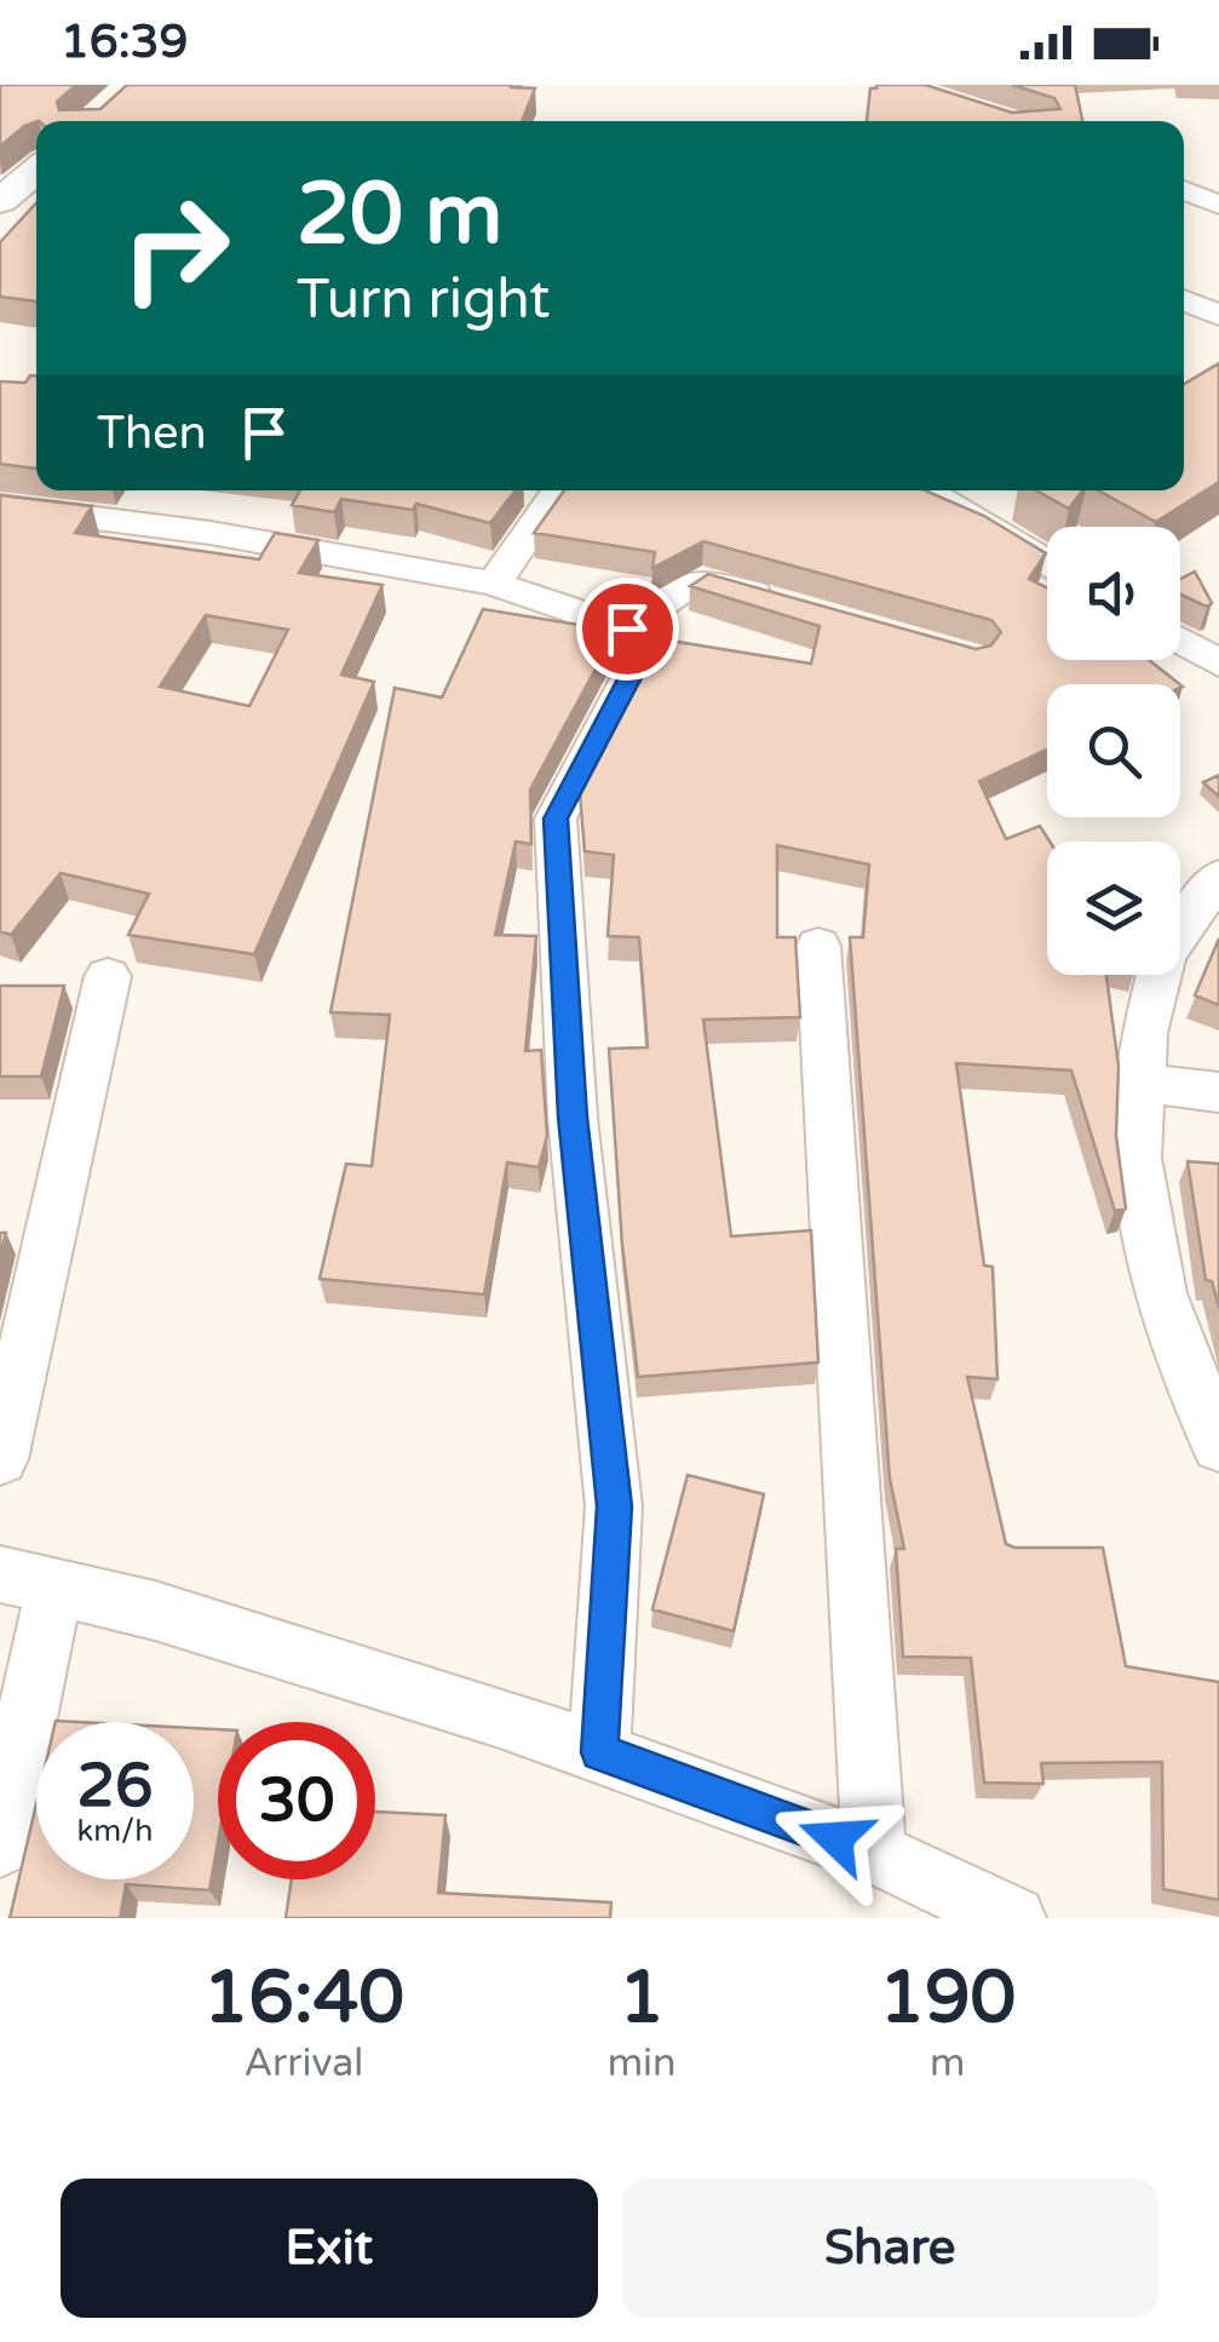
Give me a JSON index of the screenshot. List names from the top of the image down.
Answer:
{
  "page": {
    "status": "16:39",
    "turn": ["20 m", "Turn right"],
    "then": "Then",
    "speed": "26 km/h",
    "limit": "30",
    "eta": [
      "16:40",
      "Arrival",
      "1",
      "min",
      "190",
      "m"
    ],
    "buttons": ["Exit", "Share"]
  }
}
